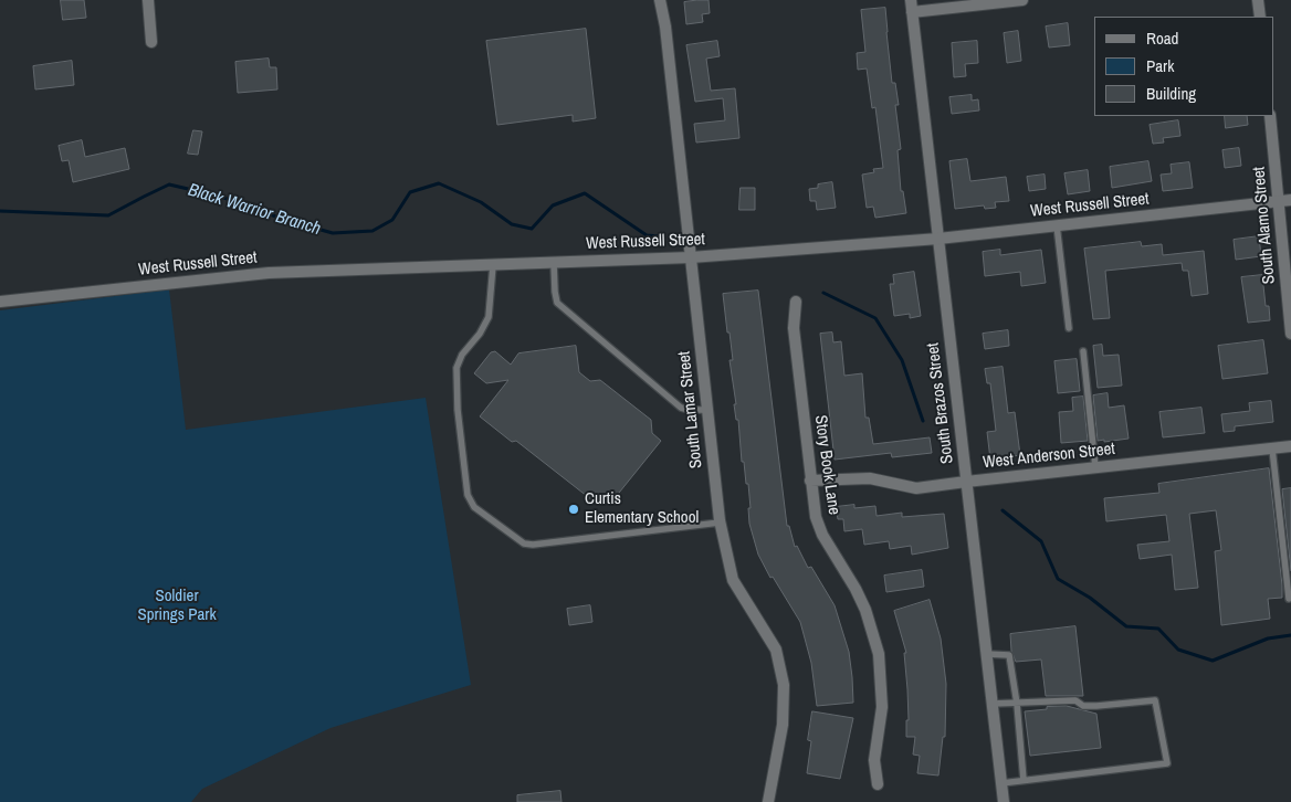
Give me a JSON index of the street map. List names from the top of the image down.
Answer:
{
  "streets": {
    "street": [
      "West Russell Street",
      "South Alamo Street",
      "South Brazos Street",
      "South Lamar Street",
      "West Anderson Street",
      "Story Book Lane"
    ]
  },
  "crossings": [
    ["West Russell Street", "South Alamo Street"],
    ["West Russell Street", "South Brazos Street"],
    ["West Russell Street", "South Lamar Street"],
    ["South Brazos Street", "West Anderson Street"],
    ["West Anderson Street", "Story Book Lane"]
  ],
  "water": ["Black Warrior Branch"],
  "parks": ["Soldier Springs Park"],
  "places": ["Curtis Elementary School"],
  "legend": ["Road", "Park", "Building"]
}
